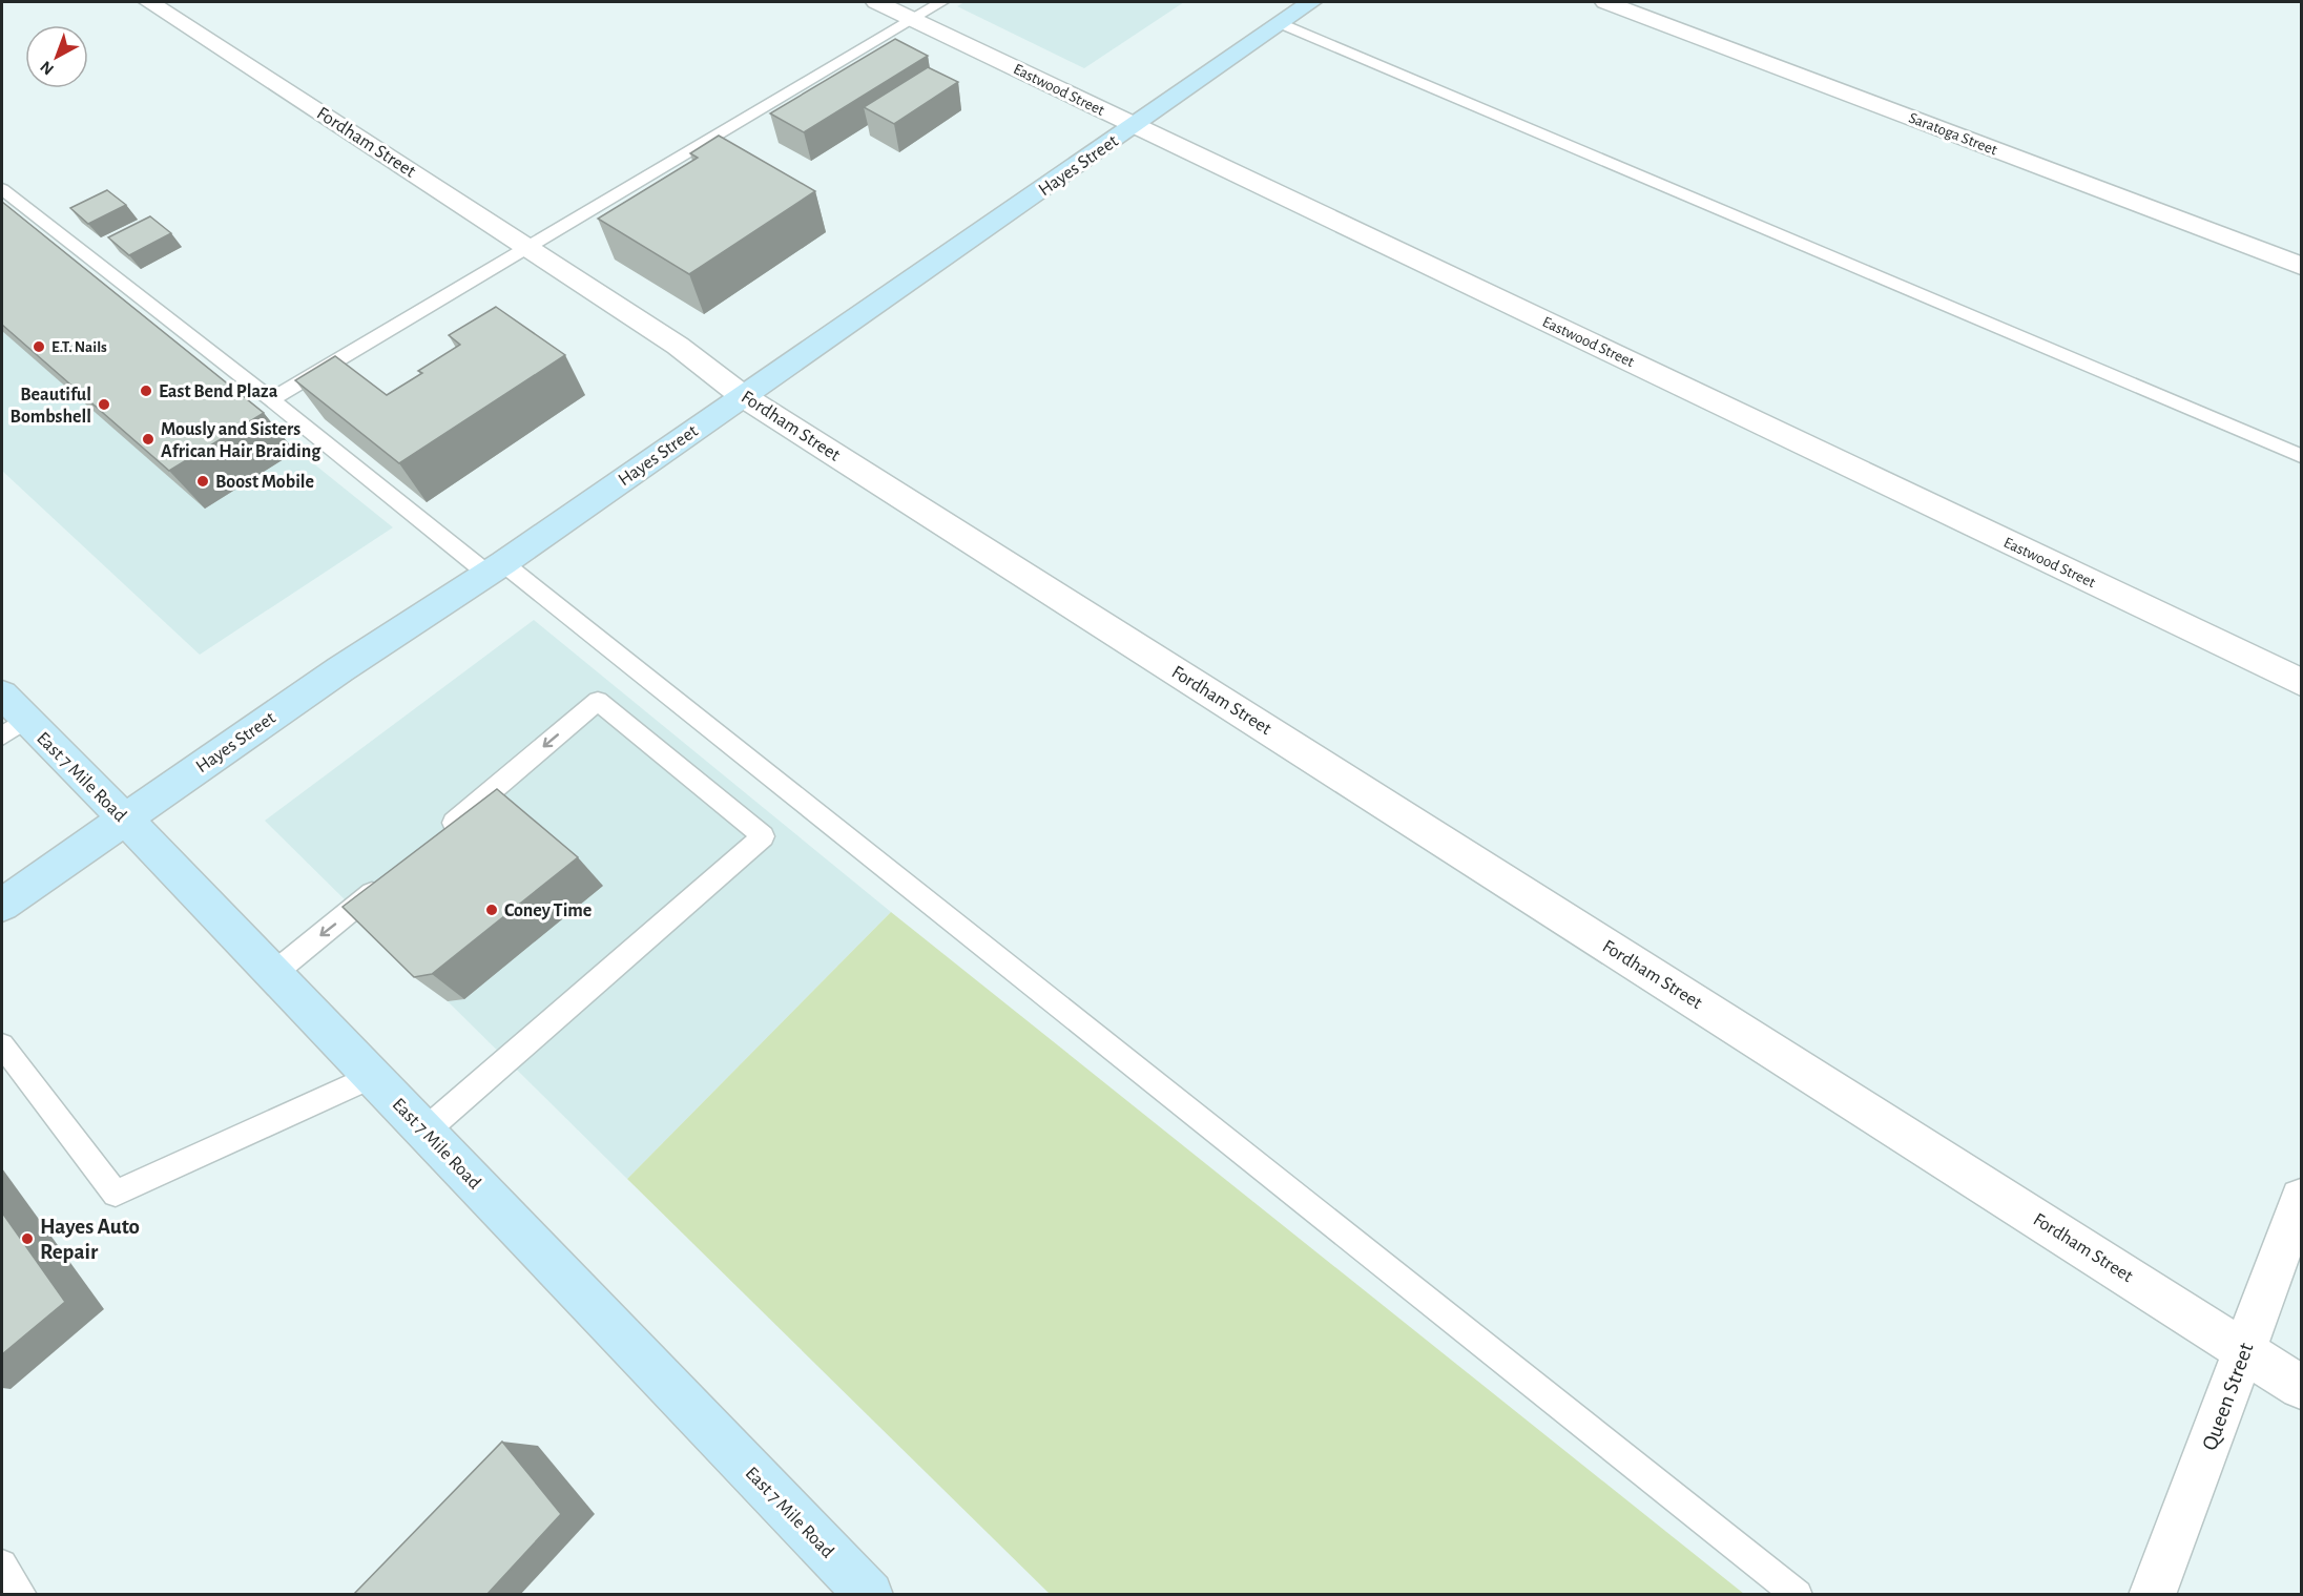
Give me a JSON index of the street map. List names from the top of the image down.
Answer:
{
  "streets": {
    "street": [
      "Eastwood Street",
      "Saratoga Street",
      "Fordham Street",
      "Hayes Street",
      "East 7 Mile Road",
      "Queen Street"
    ]
  },
  "crossings": [
    ["Eastwood Street", "Hayes Street"],
    ["Fordham Street", "Hayes Street"],
    ["Fordham Street", "Queen Street"],
    ["Hayes Street", "East 7 Mile Road"]
  ],
  "places": [
    "E.T. Nails",
    "East Bend Plaza",
    "Beautiful Bombshell",
    "Mously and Sisters African Hair Braiding",
    "Boost Mobile",
    "Coney Time",
    "Hayes Auto Repair"
  ],
  "north": "bottom left"
}
